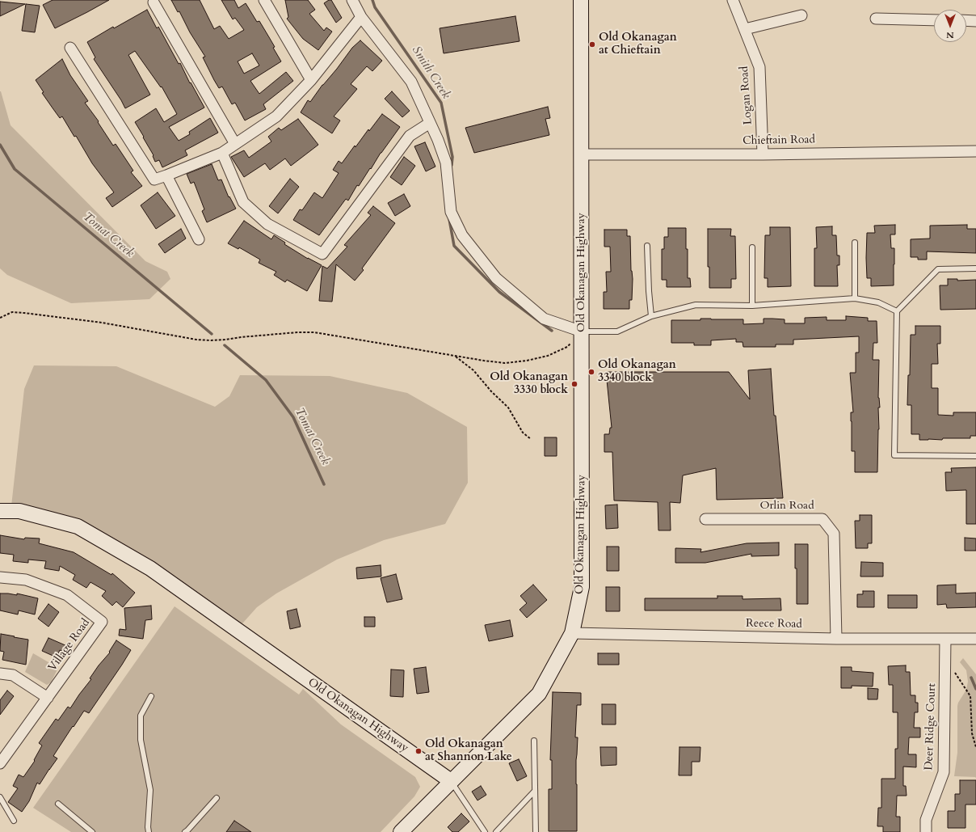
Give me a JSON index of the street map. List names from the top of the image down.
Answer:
{
  "streets": {
    "main road": ["Old Okanagan Highway"],
    "street": [
      "Logan Road",
      "Chieftain Road",
      "Orlin Road",
      "Reece Road",
      "Village Road",
      "Deer Ridge Court"
    ]
  },
  "crossings": [
    ["Logan Road", "Chieftain Road"],
    ["Chieftain Road", "Old Okanagan Highway"],
    ["Old Okanagan Highway", "Reece Road"],
    ["Orlin Road", "Reece Road"],
    ["Reece Road", "Deer Ridge Court"]
  ],
  "water": ["Smith Creek", "Tomat Creek"],
  "places": [
    "Old Okanagan at Chieftain",
    "Old Okanagan 3340 block",
    "Old Okanagan 3330 block",
    "Old Okanagan at Shannon Lake"
  ],
  "north": "bottom"
}
